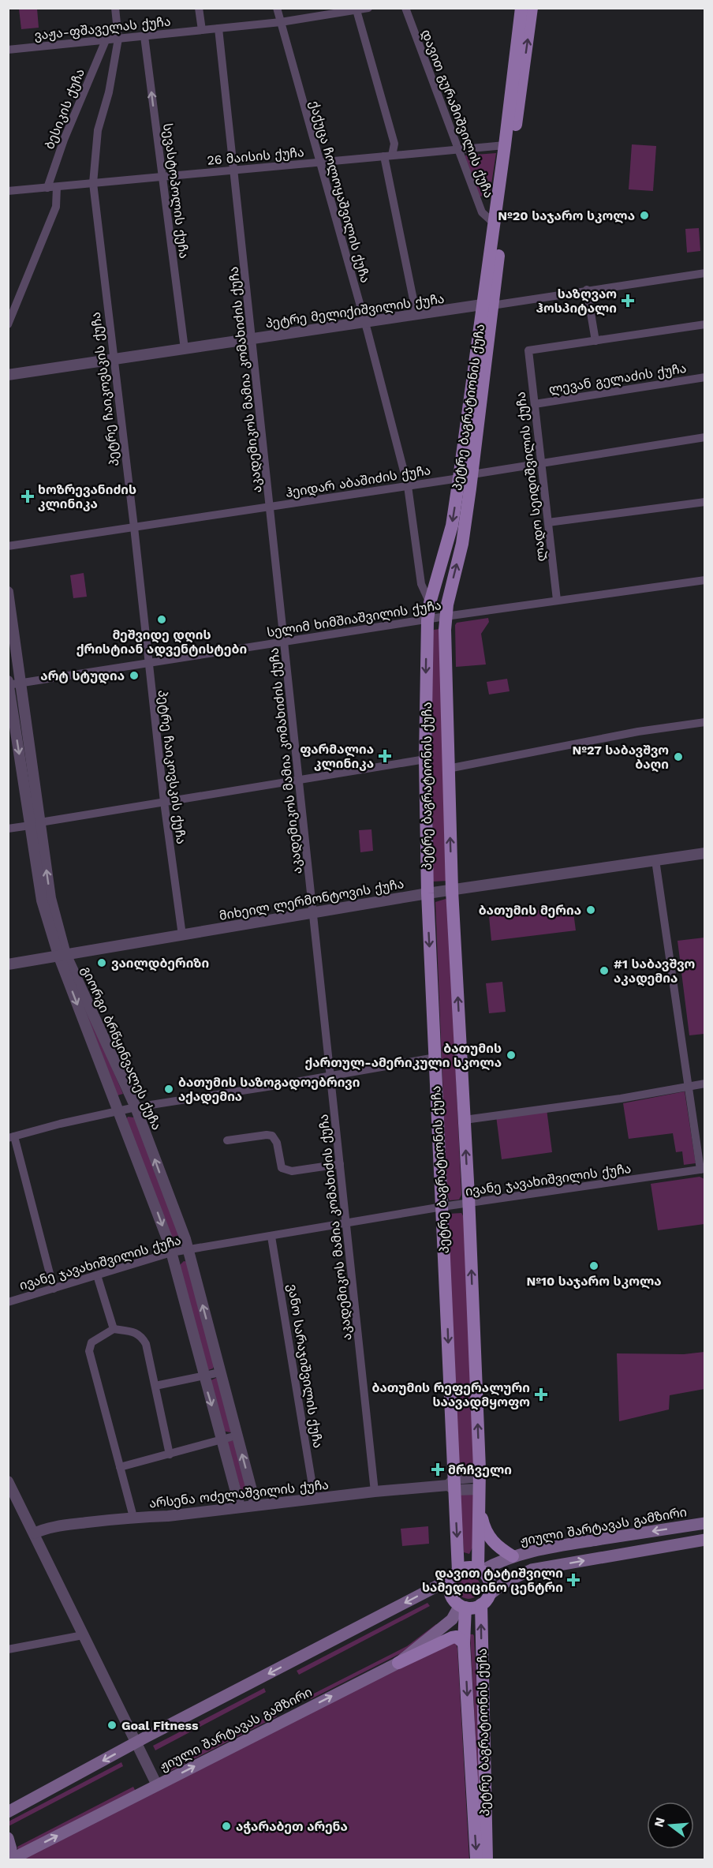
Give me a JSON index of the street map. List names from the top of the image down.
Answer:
{
  "streets": {
    "main road": ["პეტრე ბაგრატიონის ქუჩა", "ჟიული შარტავას გამზირი"],
    "street": [
      "ვაჟა-ფშაველას ქუჩა",
      "ბესიკის ქუჩა",
      "დავით გურამიშვილის ქუჩა",
      "26 მაისის ქუჩა",
      "სევასტოპოლის ქუჩა",
      "ქაქუცა ჩოლოყაშვილის ქუჩა",
      "პეტრე მელიქიშვილის ქუჩა",
      "ლევან გელაძის ქუჩა",
      "აკადემიკოს მამია კომახიძის ქუჩა",
      "პეტრე ჩაიკოვსკის ქუჩა",
      "ლადო სეიდიშვილის ქუჩა",
      "ჰეიდარ აბაშიძის ქუჩა",
      "სელიმ ხიმშიაშვილის ქუჩა",
      "მიხეილ ლერმონტოვის ქუჩა",
      "გიორგი ბრწყინვალეს ქუჩა",
      "ივანე ჯავახიშვილის ქუჩა",
      "ვანო სარაჯიშვილის ქუჩა",
      "არსენა ოძელაშვილის ქუჩა"
    ]
  },
  "crossings": [
    ["ვაჟა-ფშაველას ქუჩა", "ბესიკის ქუჩა"],
    ["ვაჟა-ფშაველას ქუჩა", "სევასტოპოლის ქუჩა"],
    ["ვაჟა-ფშაველას ქუჩა", "ქაქუცა ჩოლოყაშვილის ქუჩა"],
    ["ვაჟა-ფშაველას ქუჩა", "აკადემიკოს მამია კომახიძის ქუჩა"],
    ["ვაჟა-ფშაველას ქუჩა", "პეტრე ჩაიკოვსკის ქუჩა"],
    ["ბესიკის ქუჩა", "26 მაისის ქუჩა"],
    ["დავით გურამიშვილის ქუჩა", "26 მაისის ქუჩა"],
    ["დავით გურამიშვილის ქუჩა", "პეტრე ბაგრატიონის ქუჩა"],
    ["26 მაისის ქუჩა", "სევასტოპოლის ქუჩა"],
    ["26 მაისის ქუჩა", "ქაქუცა ჩოლოყაშვილის ქუჩა"],
    ["26 მაისის ქუჩა", "აკადემიკოს მამია კომახიძის ქუჩა"],
    ["26 მაისის ქუჩა", "პეტრე ჩაიკოვსკის ქუჩა"],
    ["26 მაისის ქუჩა", "პეტრე ბაგრატიონის ქუჩა"],
    ["სევასტოპოლის ქუჩა", "პეტრე მელიქიშვილის ქუჩა"],
    ["ქაქუცა ჩოლოყაშვილის ქუჩა", "პეტრე მელიქიშვილის ქუჩა"],
    ["ქაქუცა ჩოლოყაშვილის ქუჩა", "პეტრე ბაგრატიონის ქუჩა"],
    ["ქაქუცა ჩოლოყაშვილის ქუჩა", "ჰეიდარ აბაშიძის ქუჩა"],
    ["პეტრე მელიქიშვილის ქუჩა", "აკადემიკოს მამია კომახიძის ქუჩა"],
    ["პეტრე მელიქიშვილის ქუჩა", "პეტრე ჩაიკოვსკის ქუჩა"],
    ["პეტრე მელიქიშვილის ქუჩა", "პეტრე ბაგრატიონის ქუჩა"],
    ["ლევან გელაძის ქუჩა", "ლადო სეიდიშვილის ქუჩა"],
    ["აკადემიკოს მამია კომახიძის ქუჩა", "ჰეიდარ აბაშიძის ქუჩა"],
    ["აკადემიკოს მამია კომახიძის ქუჩა", "სელიმ ხიმშიაშვილის ქუჩა"],
    ["აკადემიკოს მამია კომახიძის ქუჩა", "მიხეილ ლერმონტოვის ქუჩა"],
    ["აკადემიკოს მამია კომახიძის ქუჩა", "ივანე ჯავახიშვილის ქუჩა"],
    ["აკადემიკოს მამია კომახიძის ქუჩა", "არსენა ოძელაშვილის ქუჩა"],
    ["პეტრე ჩაიკოვსკის ქუჩა", "ჰეიდარ აბაშიძის ქუჩა"],
    ["პეტრე ჩაიკოვსკის ქუჩა", "სელიმ ხიმშიაშვილის ქუჩა"],
    ["პეტრე ჩაიკოვსკის ქუჩა", "მიხეილ ლერმონტოვის ქუჩა"],
    ["პეტრე ბაგრატიონის ქუჩა", "ჰეიდარ აბაშიძის ქუჩა"],
    ["პეტრე ბაგრატიონის ქუჩა", "სელიმ ხიმშიაშვილის ქუჩა"],
    ["პეტრე ბაგრატიონის ქუჩა", "მიხეილ ლერმონტოვის ქუჩა"],
    ["პეტრე ბაგრატიონის ქუჩა", "ივანე ჯავახიშვილის ქუჩა"],
    ["პეტრე ბაგრატიონის ქუჩა", "არსენა ოძელაშვილის ქუჩა"],
    ["პეტრე ბაგრატიონის ქუჩა", "ჟიული შარტავას გამზირი"],
    ["ლადო სეიდიშვილის ქუჩა", "ჰეიდარ აბაშიძის ქუჩა"],
    ["ლადო სეიდიშვილის ქუჩა", "სელიმ ხიმშიაშვილის ქუჩა"],
    ["სელიმ ხიმშიაშვილის ქუჩა", "გიორგი ბრწყინვალეს ქუჩა"],
    ["მიხეილ ლერმონტოვის ქუჩა", "გიორგი ბრწყინვალეს ქუჩა"],
    ["გიორგი ბრწყინვალეს ქუჩა", "ივანე ჯავახიშვილის ქუჩა"],
    ["გიორგი ბრწყინვალეს ქუჩა", "არსენა ოძელაშვილის ქუჩა"],
    ["ივანე ჯავახიშვილის ქუჩა", "ვანო სარაჯიშვილის ქუჩა"],
    ["ვანო სარაჯიშვილის ქუჩა", "არსენა ოძელაშვილის ქუჩა"]
  ],
  "one_way": ["სევასტოპოლის ქუჩა"],
  "places": {
    "other": [
      "№20 საჯარო სკოლა",
      "მეშვიდე დღის ქრისტიან ადვენტისტები",
      "არტ სტუდია",
      "№27 საბავშვო ბაღი",
      "ბათუმის მერია",
      "ვაილდბერიზი",
      "#1 საბავშვო აკადემია",
      "ბათუმის ქართულ-ამერიკული სკოლა",
      "ბათუმის საზოგადოებრივი აქადემია",
      "№10 საჯარო სკოლა",
      "Goal Fitness",
      "აჭარაბეთ არენა"
    ],
    "health": [
      "საზღვაო ჰოსპიტალი",
      "ხოზრევანიძის კლინიკა",
      "ფარმალია კლინიკა",
      "ბათუმის რეფერალური საავადმყოფო",
      "მრჩველი",
      "დავით ტატიშვილი სამედიცინო ცენტრი"
    ]
  },
  "north": "left"
}
